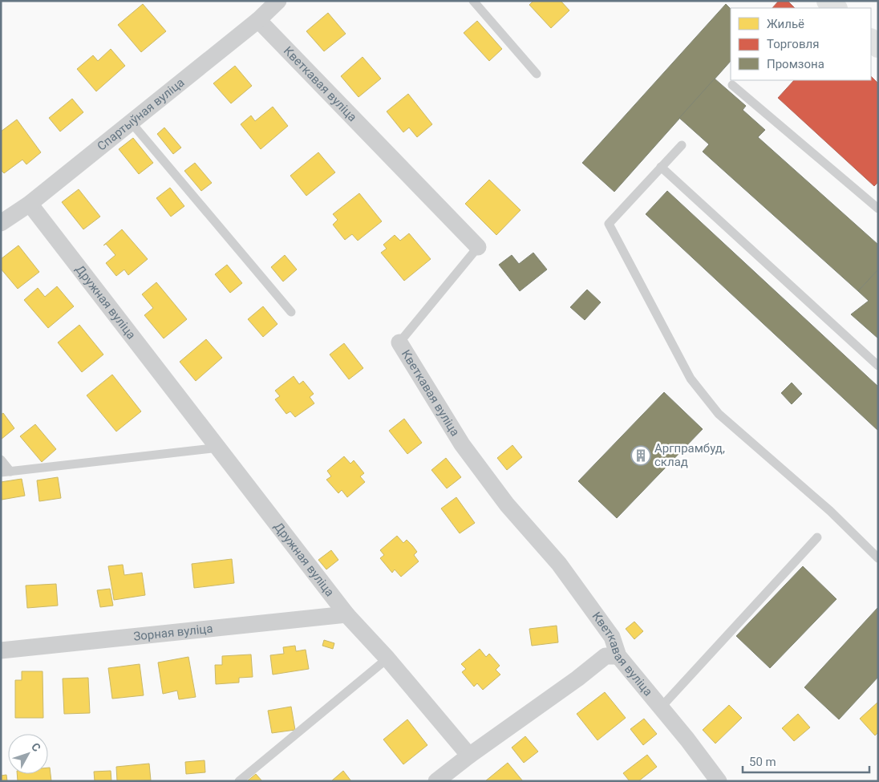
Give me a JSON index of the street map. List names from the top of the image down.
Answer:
{
  "streets": {
    "street": [
      "Кветкавая вуліца",
      "Спартыўная вуліца",
      "Дружная вуліца",
      "Зорная вуліца"
    ]
  },
  "crossings": [
    ["Кветкавая вуліца", "Спартыўная вуліца"],
    ["Спартыўная вуліца", "Дружная вуліца"],
    ["Дружная вуліца", "Зорная вуліца"]
  ],
  "places": {
    "building": ["Аргпрамбуд, склад"]
  },
  "legend": ["Жильё", "Торговля", "Промзона"],
  "scale_bar": "50 m",
  "north": "top right"
}
